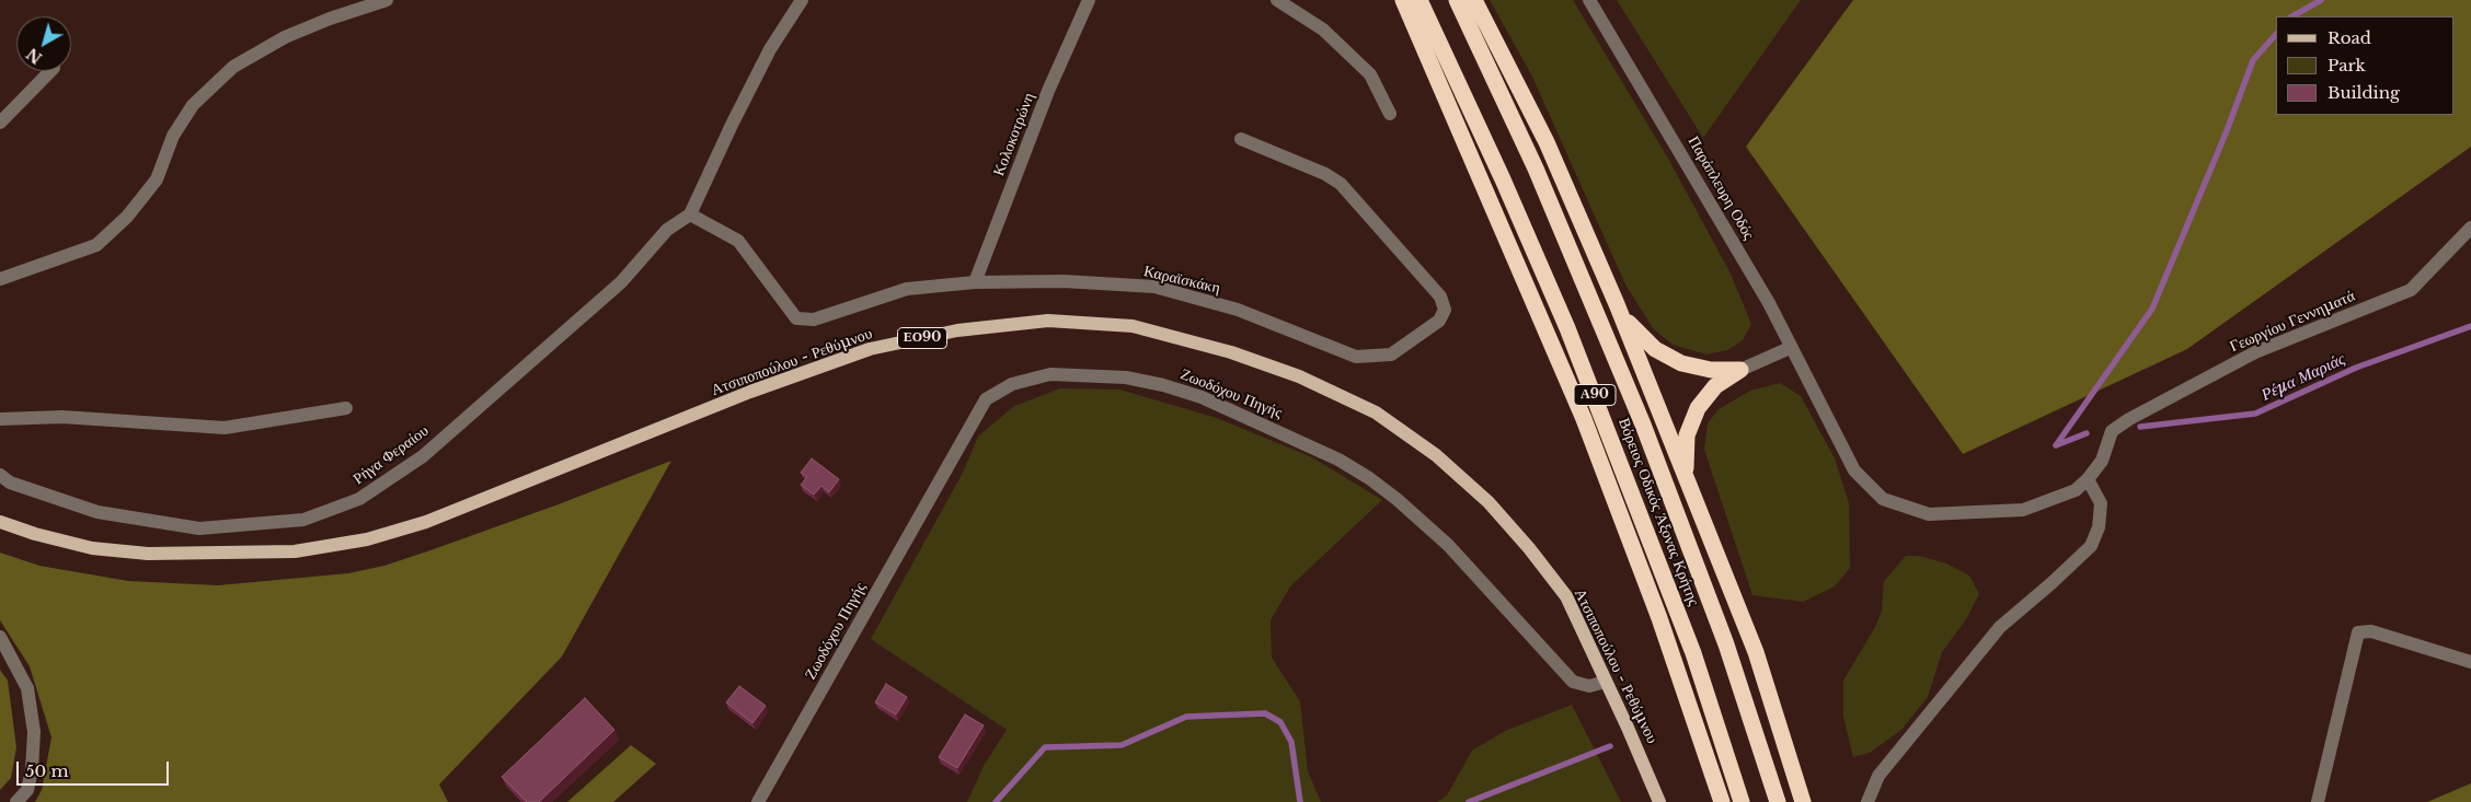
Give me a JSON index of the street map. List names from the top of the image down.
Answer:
{
  "streets": {
    "highway": ["Α90", "Βόρειος Οδικός Άξονας Κρήτης"],
    "main road": ["ΕΟ90", "Ατσιποπούλου - Ρεθύμνου"],
    "street": [
      "Κολοκοτρώνη",
      "Παράπλευρη Οδός",
      "Καραϊσκάκη",
      "Γεωργίου Γεννηματά",
      "Ζωοδόχου Πηγής",
      "Ρήγα Φεραίου"
    ]
  },
  "crossings": [
    ["Κολοκοτρώνη", "Καραϊσκάκη"],
    ["Παράπλευρη Οδός", "Γεωργίου Γεννηματά"],
    ["Καραϊσκάκη", "Ρήγα Φεραίου"],
    ["Ατσιποπούλου - Ρεθύμνου", "Ζωοδόχου Πηγής"]
  ],
  "water": ["Ρέμα Μαριάς"],
  "legend": ["Road", "Park", "Building"],
  "scale_bar": "50 m",
  "north": "bottom left"
}
